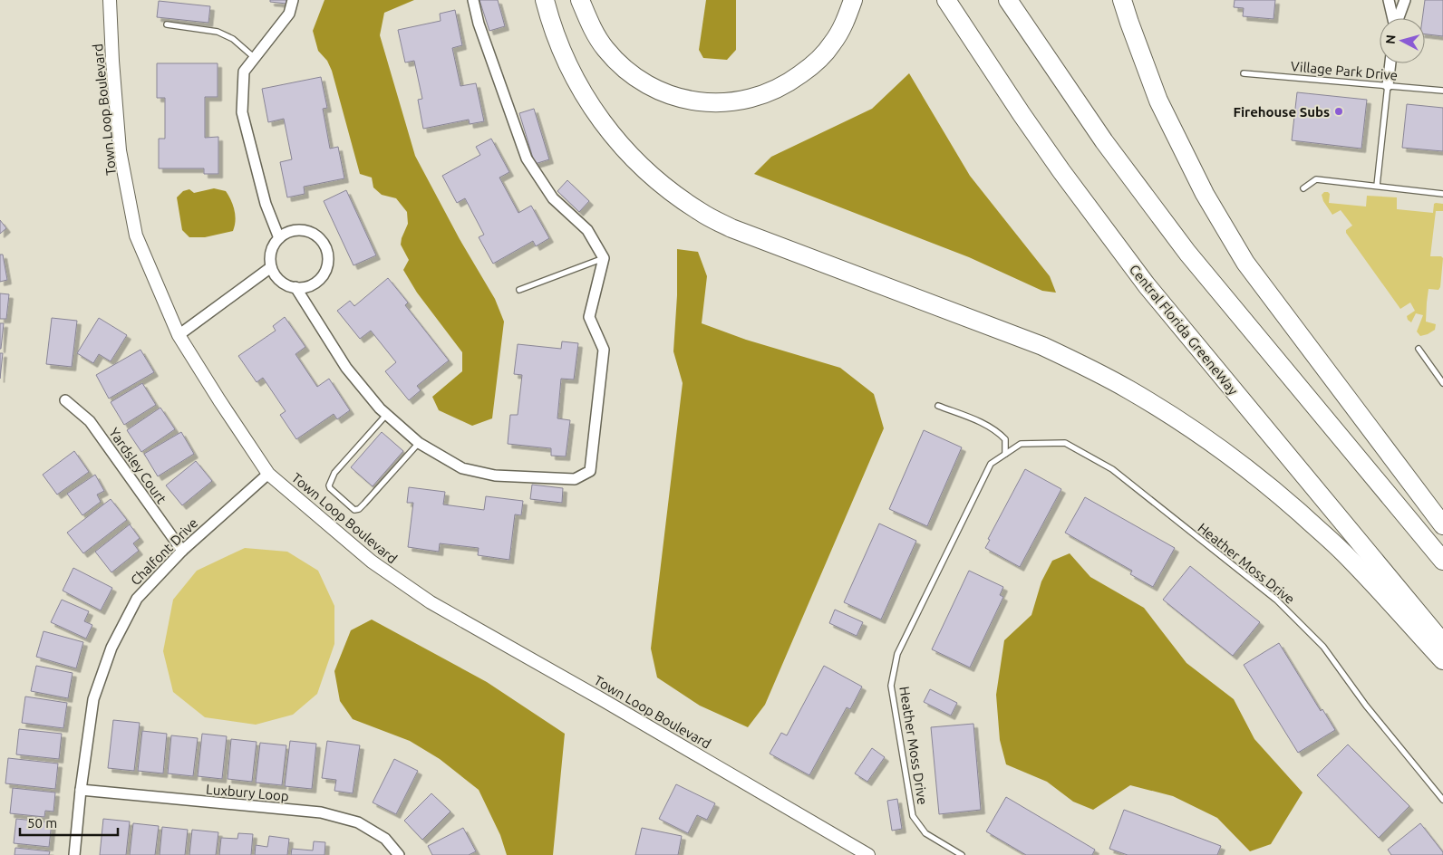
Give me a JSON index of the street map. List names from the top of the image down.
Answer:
{
  "streets": {
    "highway": ["Central Florida GreeneWay"],
    "street": [
      "Town Loop Boulevard",
      "Yardsley Court",
      "Chalfont Drive",
      "Luxbury Loop"
    ],
    "lane": ["Village Park Drive", "Heather Moss Drive"]
  },
  "crossings": [
    ["Town Loop Boulevard", "Chalfont Drive"],
    ["Yardsley Court", "Chalfont Drive"],
    ["Chalfont Drive", "Luxbury Loop"]
  ],
  "places": ["Firehouse Subs"],
  "scale_bar": "50 m",
  "north": "left"
}
